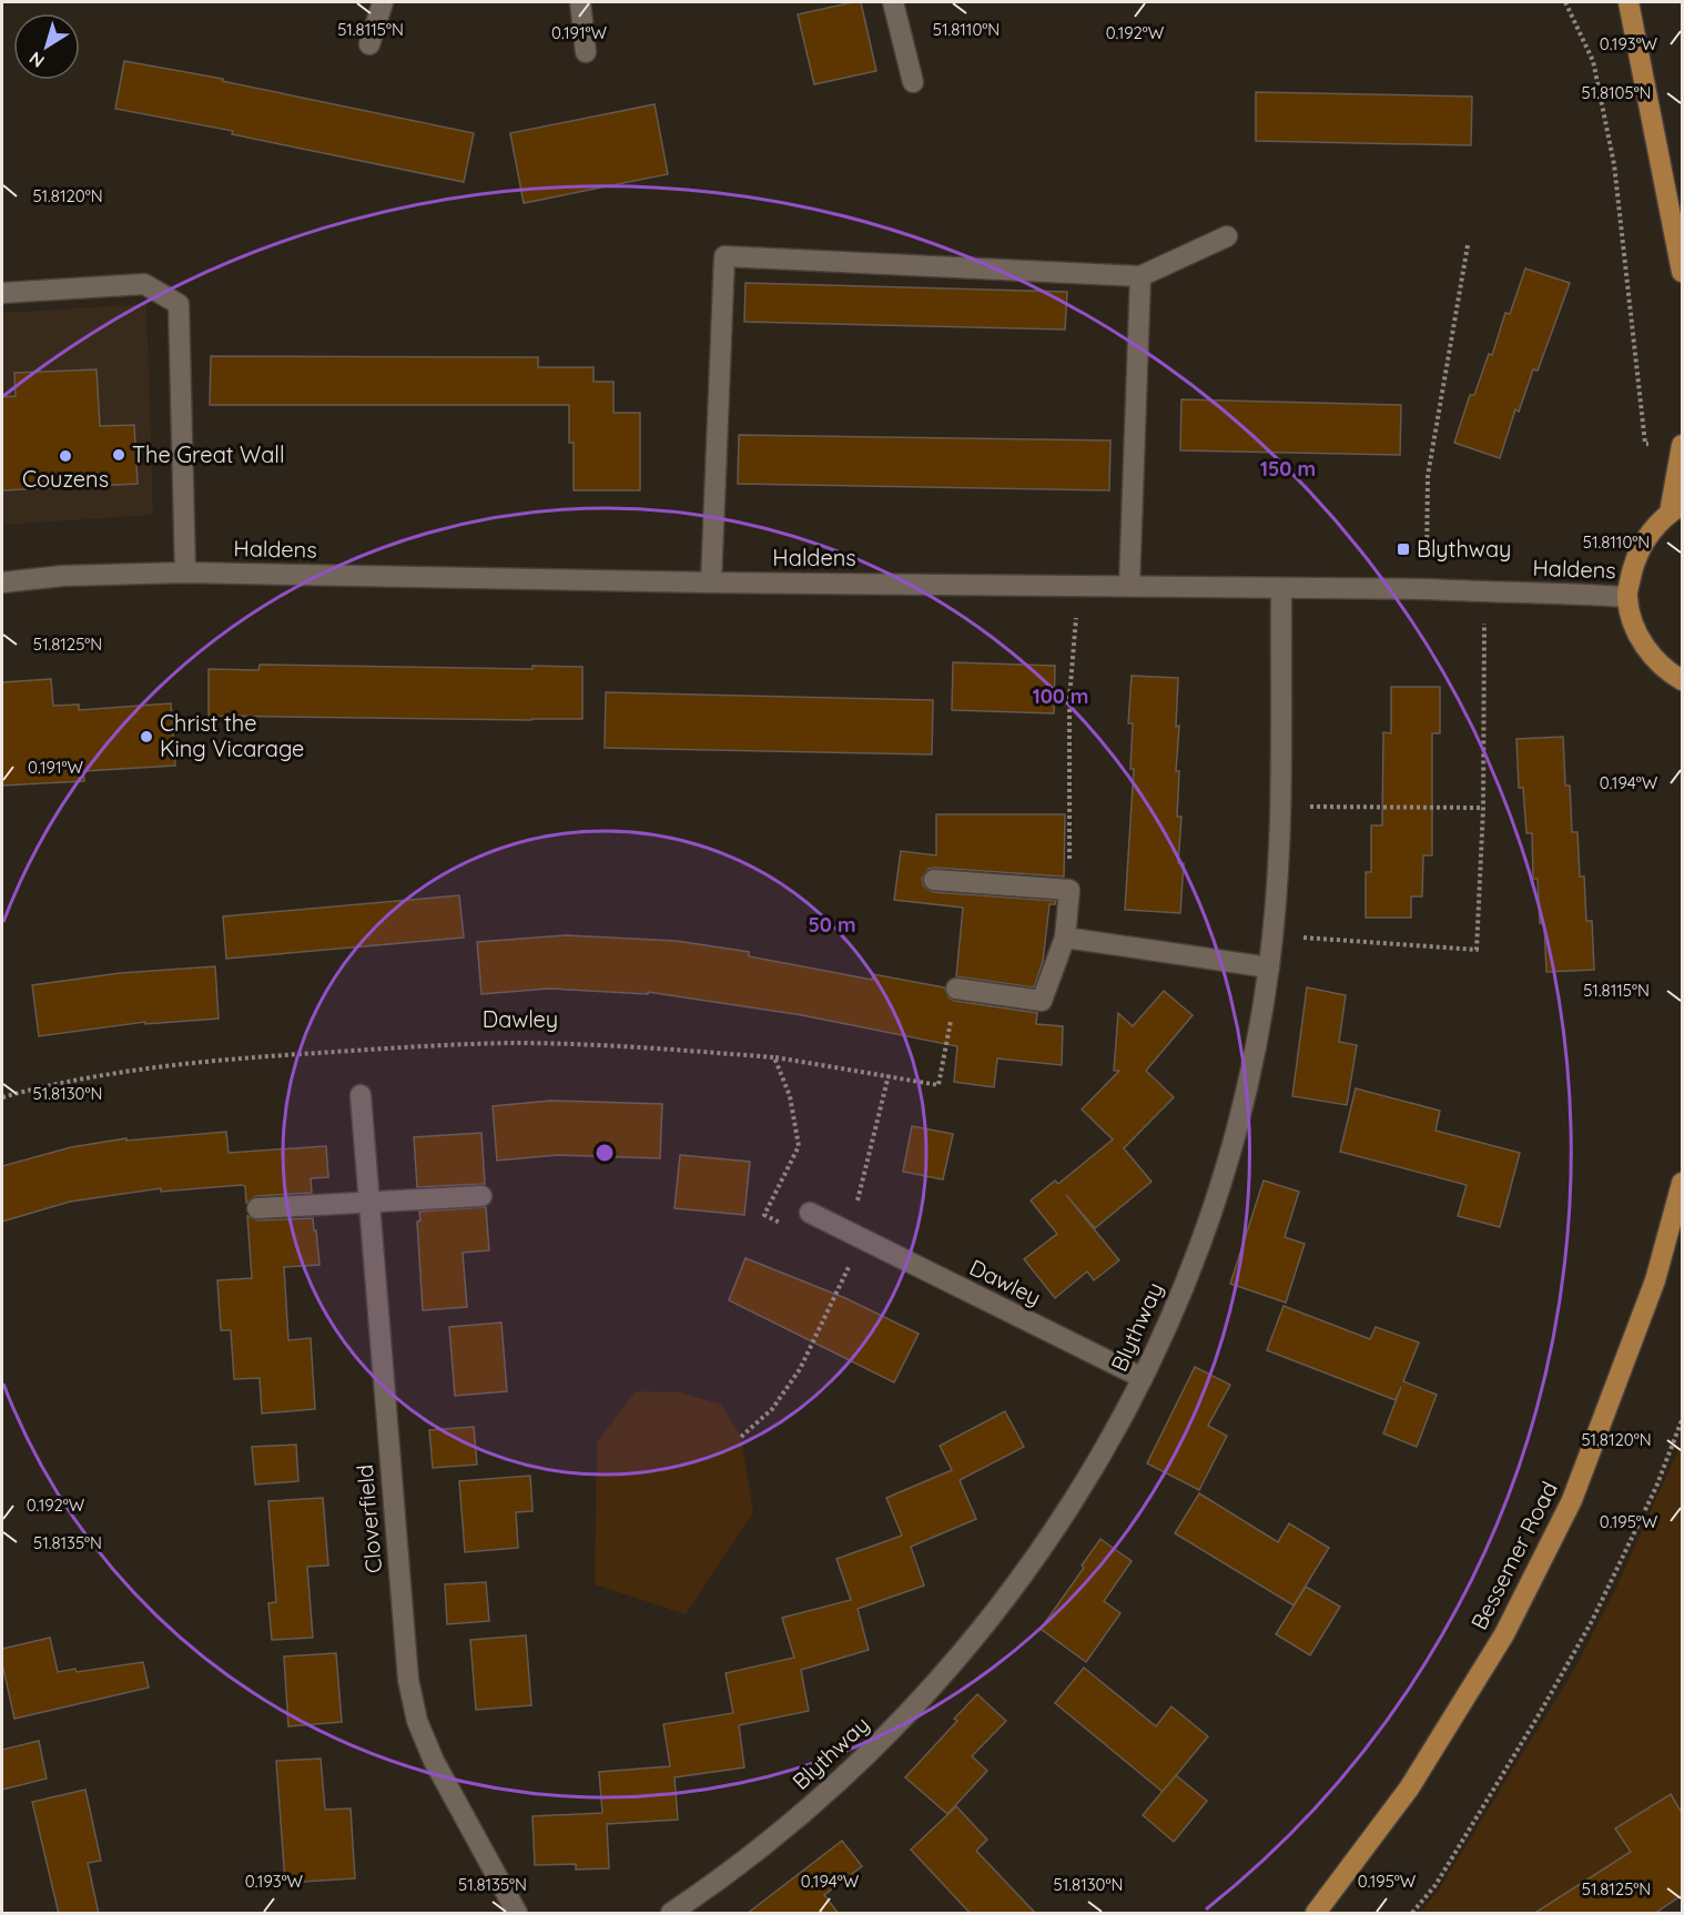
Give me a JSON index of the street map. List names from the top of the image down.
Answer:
{
  "streets": {
    "main road": ["Bessemer Road"],
    "street": [
      "Haldens",
      "Dawley",
      "Blythway",
      "Cloverfield"
    ]
  },
  "crossings": [
    ["Haldens", "Blythway"],
    ["Dawley", "Blythway"]
  ],
  "places": {
    "other": ["The Great Wall", "Couzens", "Christ the King Vicarage"],
    "transit": ["Blythway"]
  },
  "north": "bottom left",
  "coordinates": [
    "51.8115°N",
    "51.8110°N",
    "0.191°W",
    "0.192°W",
    "0.193°W",
    "51.8105°N",
    "51.8120°N",
    "51.8125°N",
    "0.194°W",
    "51.8130°N",
    "0.195°W",
    "51.8135°N"
  ],
  "rings": ["150 m", "100 m", "50 m"]
}
